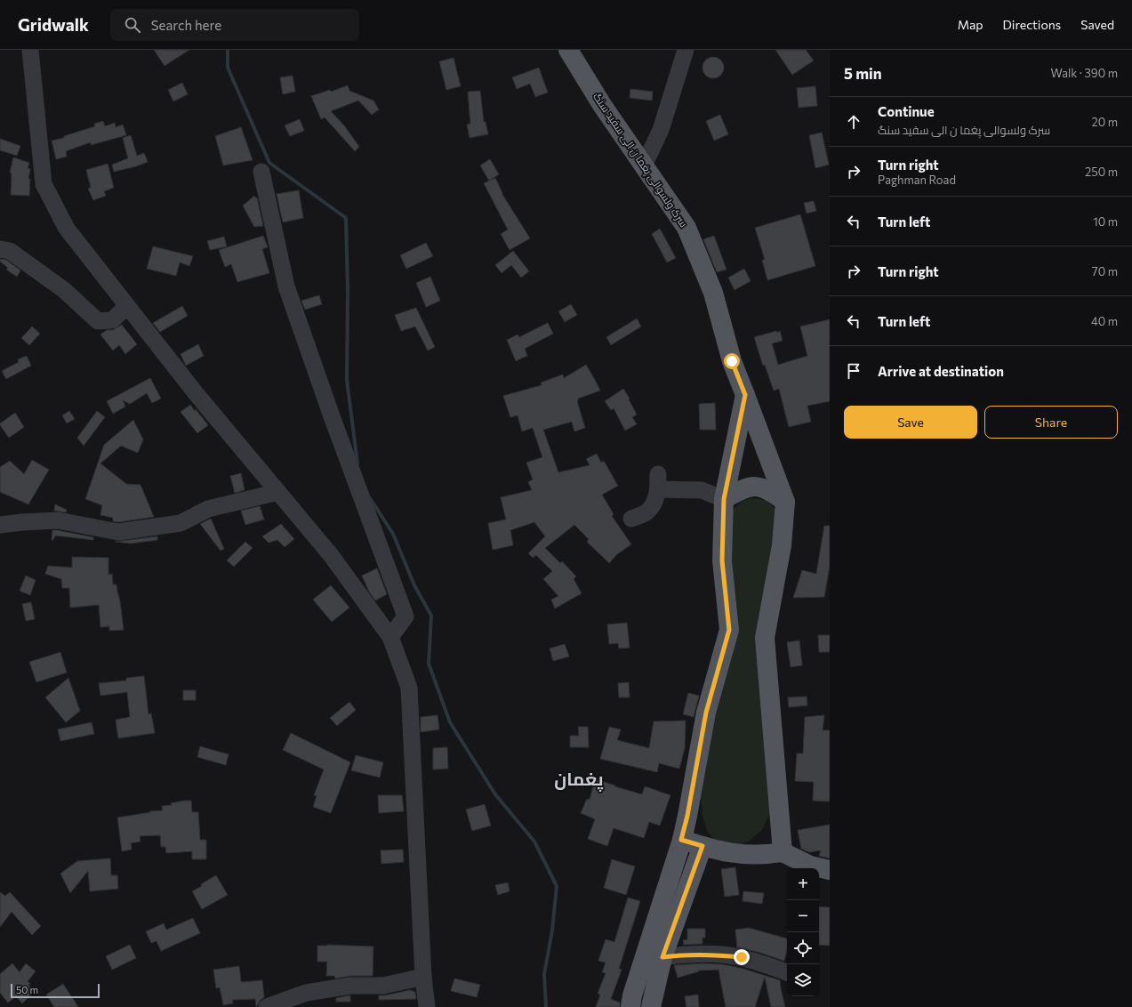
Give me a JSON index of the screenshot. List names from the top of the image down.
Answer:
{
  "streets": {
    "main road": ["سرک ولسوالی پغما ن الی سفید سنگ"]
  },
  "districts": ["پغمان"],
  "scale_bar": "50 m",
  "page": {
    "header": "Gridwalk",
    "search": "Search here",
    "nav": ["Map", "Directions", "Saved"],
    "heading": ["5 min", "Walk · 390 m"],
    "list": [
      ["Continue", "سرک ولسوالی پغما ن الی سفید سنگ", "20 m"],
      ["Turn right", "Paghman Road", "250 m"],
      ["Turn left", "10 m"],
      ["Turn right", "70 m"],
      ["Turn left", "40 m"],
      "Arrive at destination"
    ],
    "buttons": ["Save", "Share"],
    "map_buttons": ["+", "−"],
    "scale": "50 m"
  }
}
